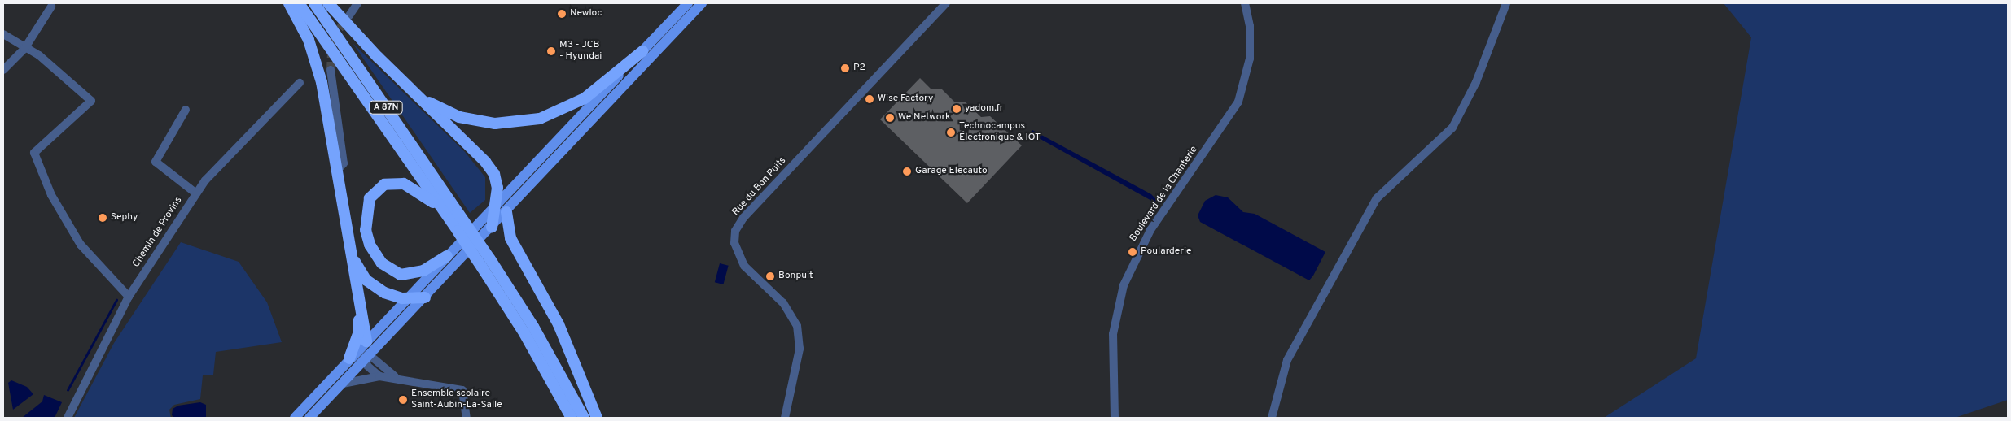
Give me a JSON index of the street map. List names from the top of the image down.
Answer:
{
  "streets": {
    "highway": ["A 87N"],
    "street": ["Rue du Bon Puits", "Boulevard de la Chanterie", "Chemin de Provins"]
  },
  "places": [
    "Newloc",
    "M3 - JCB - Hyundai",
    "P2",
    "Wise Factory",
    "yadom.fr",
    "We Network",
    "Technocampus Électronique & IOT",
    "Garage Elecauto",
    "Sephy",
    "Poularderie",
    "Bonpuit",
    "Ensemble scolaire Saint-Aubin-La-Salle"
  ]
}
